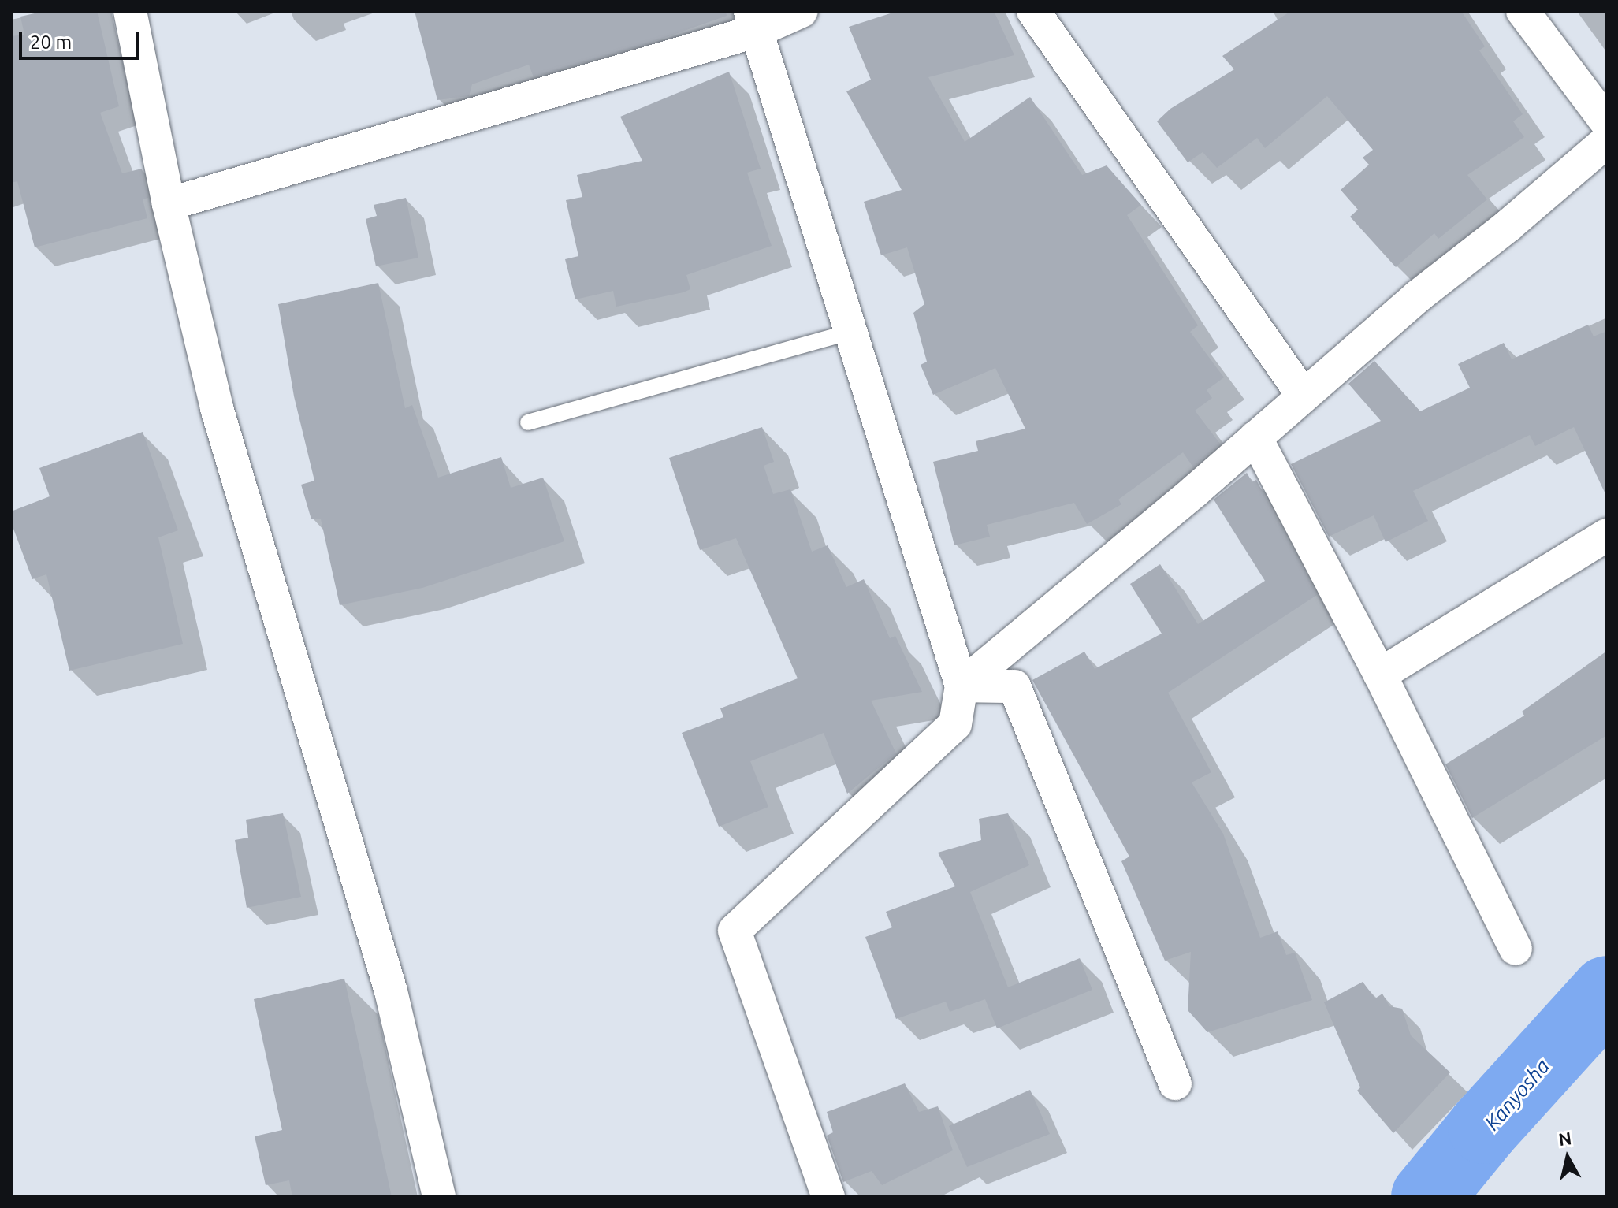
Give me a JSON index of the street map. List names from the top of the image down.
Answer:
{
  "water": ["Kanyosha"],
  "scale_bar": "20 m",
  "north": "top"
}
